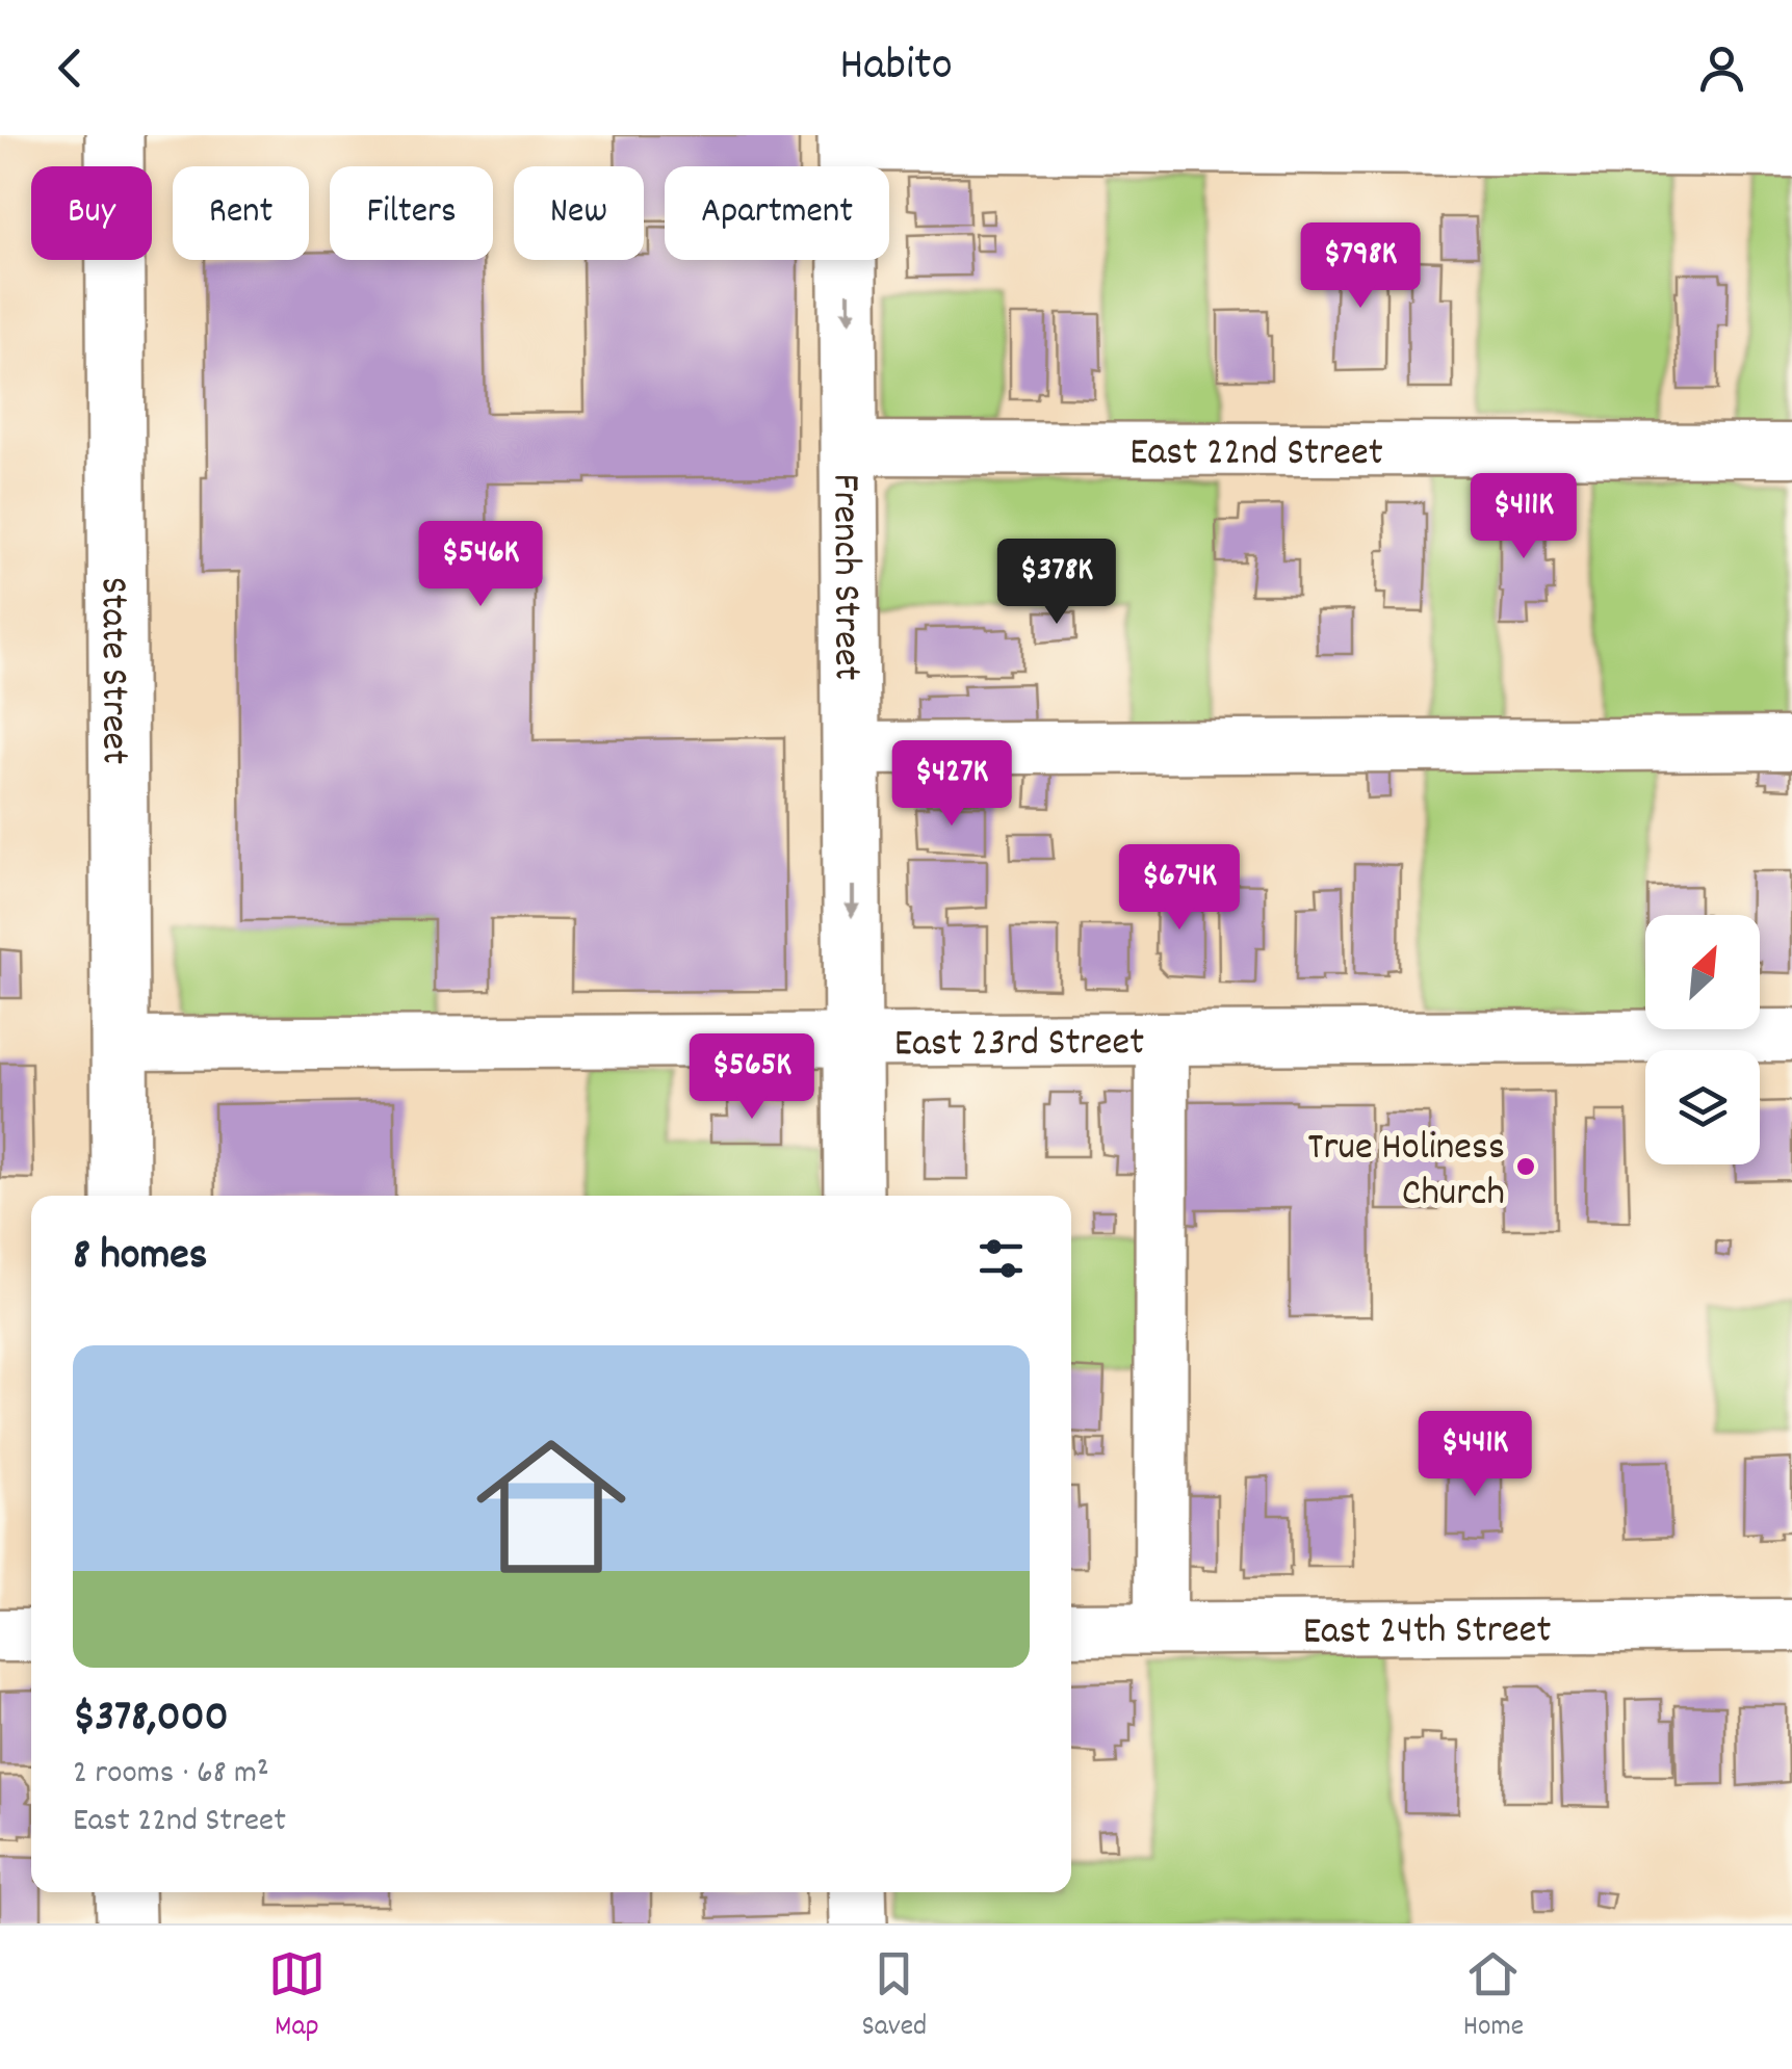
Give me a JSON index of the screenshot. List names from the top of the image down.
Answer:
{
  "streets": {
    "main road": ["French Street", "State Street"],
    "street": ["East 22nd Street", "East 23rd Street", "East 24th Street"]
  },
  "crossings": [
    ["East 22nd Street", "French Street"],
    ["French Street", "East 23rd Street"],
    ["State Street", "East 23rd Street"]
  ],
  "one_way": ["French Street"],
  "places": ["True Holiness Church"],
  "north": "top right",
  "page": {
    "header": "Habito",
    "chip": [
      "Buy",
      "Rent",
      "Filters",
      "New",
      "Apartment"
    ],
    "price": [
      "$798K",
      "$411K",
      "$546K",
      "$378K",
      "$427K",
      "$674K",
      "$565K",
      "$441K"
    ],
    "heading": "8 homes",
    "list": [
      {
        "name": "$378,000",
        "note": "2 rooms · 68 m² · East 22nd Street"
      }
    ],
    "tabs": ["Map", "Saved", "Home"]
  }
}
